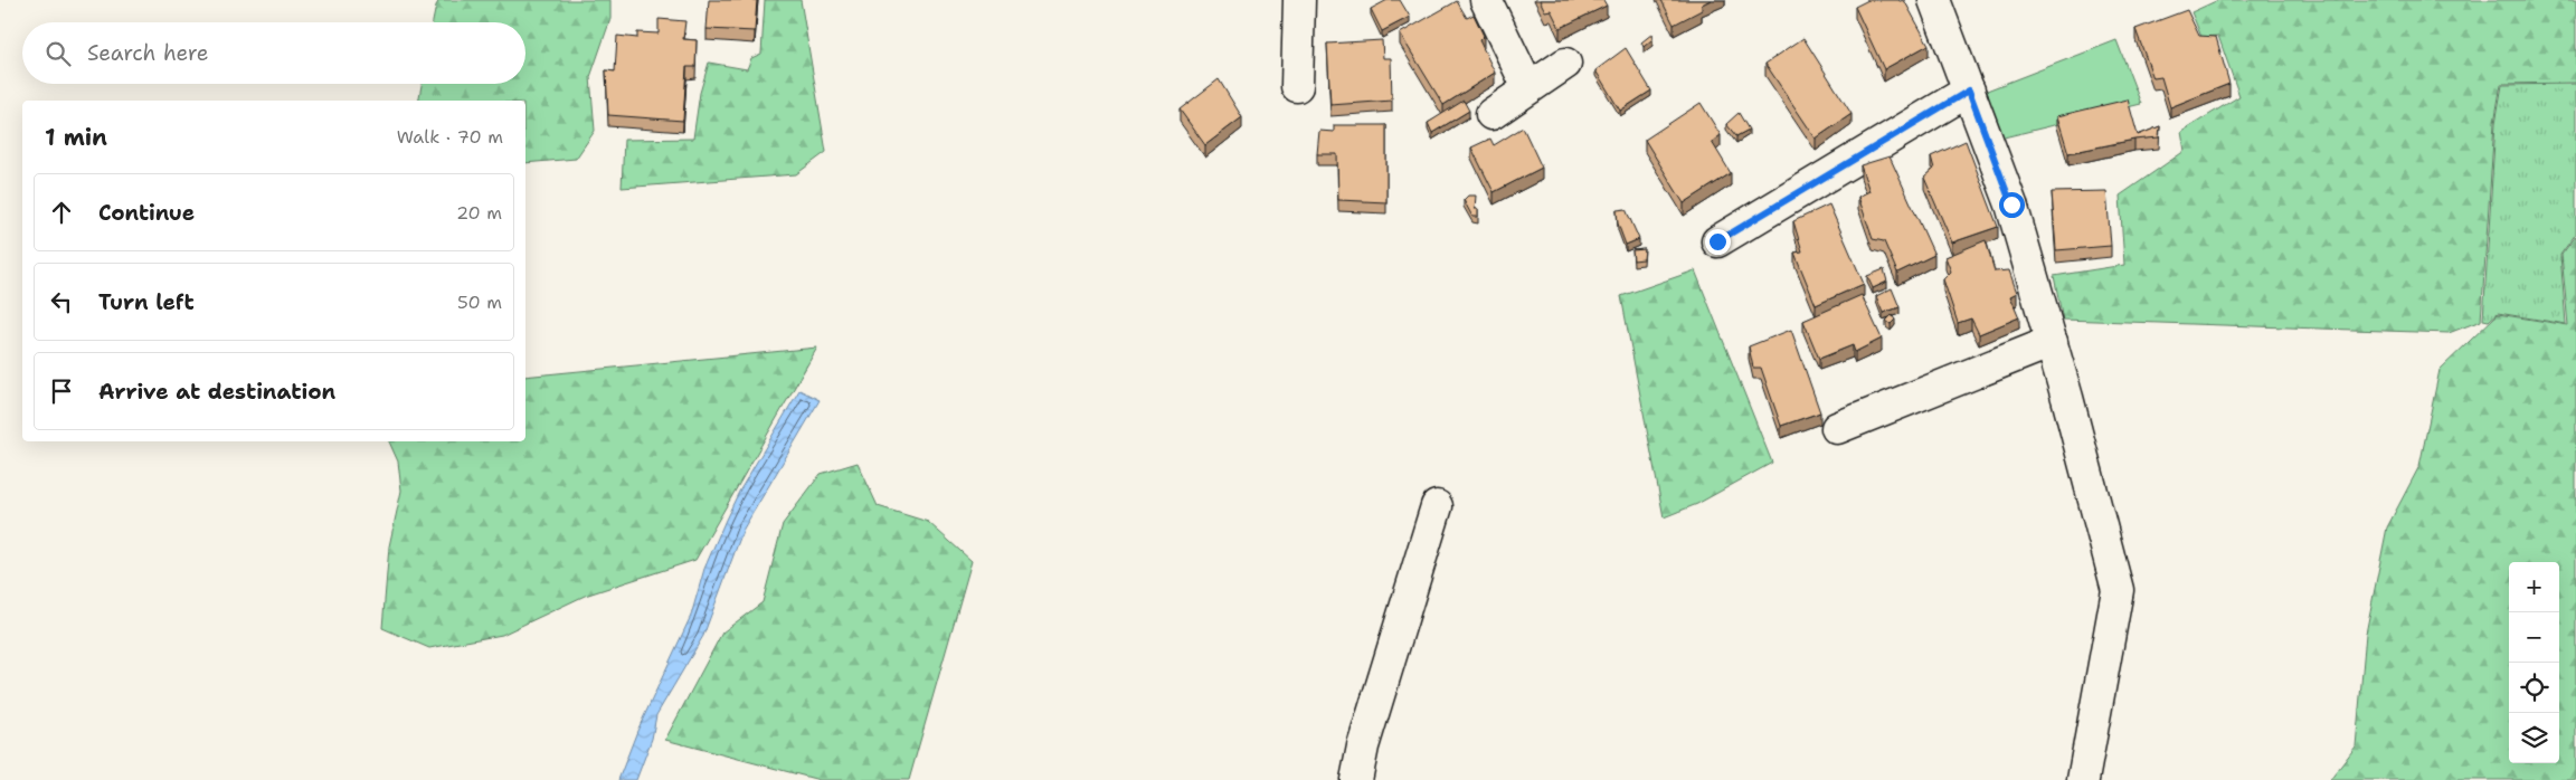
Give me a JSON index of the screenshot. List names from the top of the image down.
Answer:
{
  "page": {
    "search": "Search here",
    "heading": ["1 min", "Walk · 70 m"],
    "list": [
      ["Continue", "20 m"],
      ["Turn left", "50 m"],
      "Arrive at destination"
    ],
    "map_buttons": ["+", "−"]
  }
}
